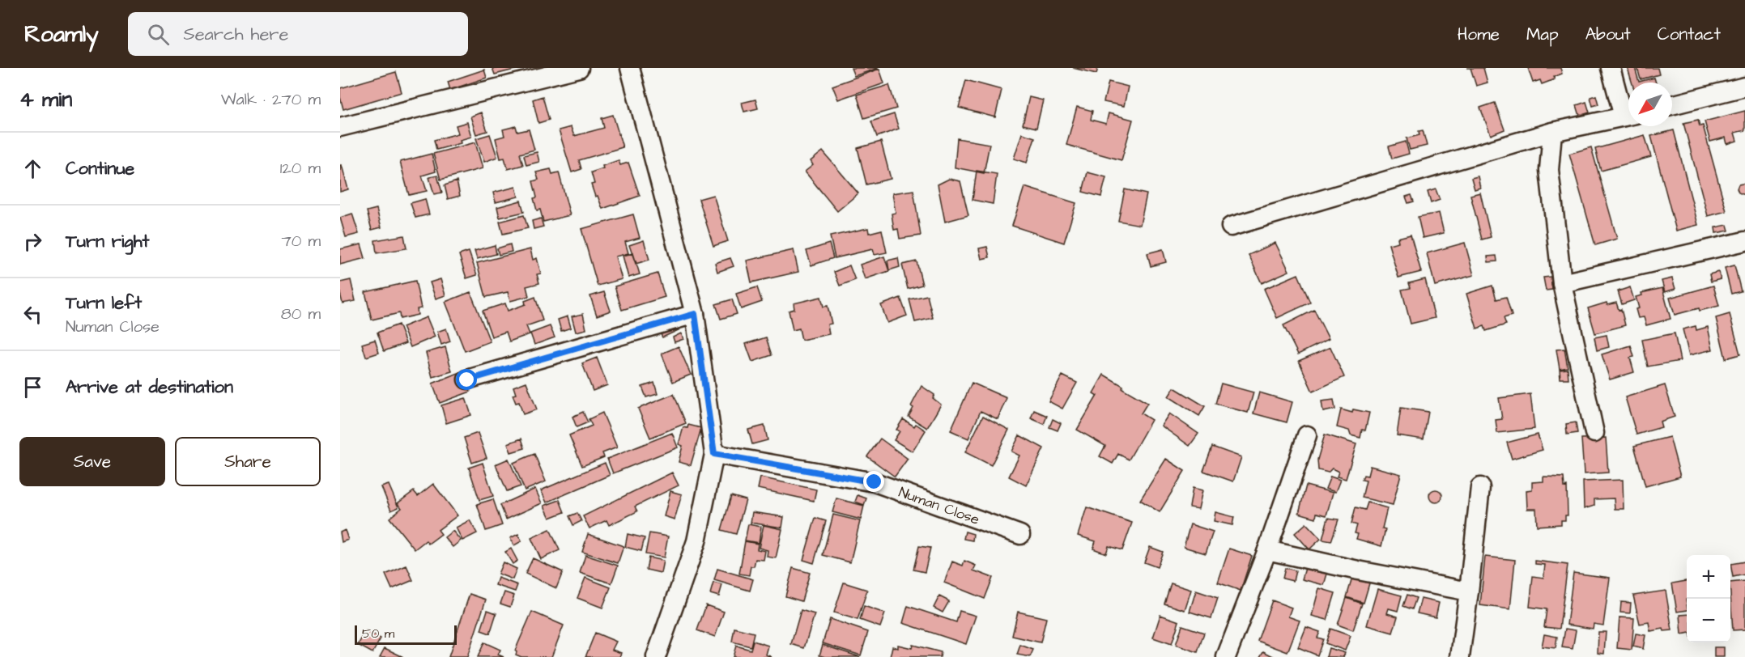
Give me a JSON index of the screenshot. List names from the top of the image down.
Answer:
{
  "streets": {
    "street": ["Numan Close"]
  },
  "scale_bar": "50 m",
  "north": "bottom left",
  "page": {
    "header": "Roamly",
    "search": "Search here",
    "nav": [
      "Home",
      "Map",
      "About",
      "Contact"
    ],
    "heading": ["4 min", "Walk · 270 m"],
    "list": [
      ["Continue", "120 m"],
      ["Turn right", "70 m"],
      ["Turn left", "Numan Close", "80 m"],
      "Arrive at destination"
    ],
    "buttons": ["Save", "Share"],
    "map_buttons": ["+", "−"],
    "scale": "50 m"
  }
}
